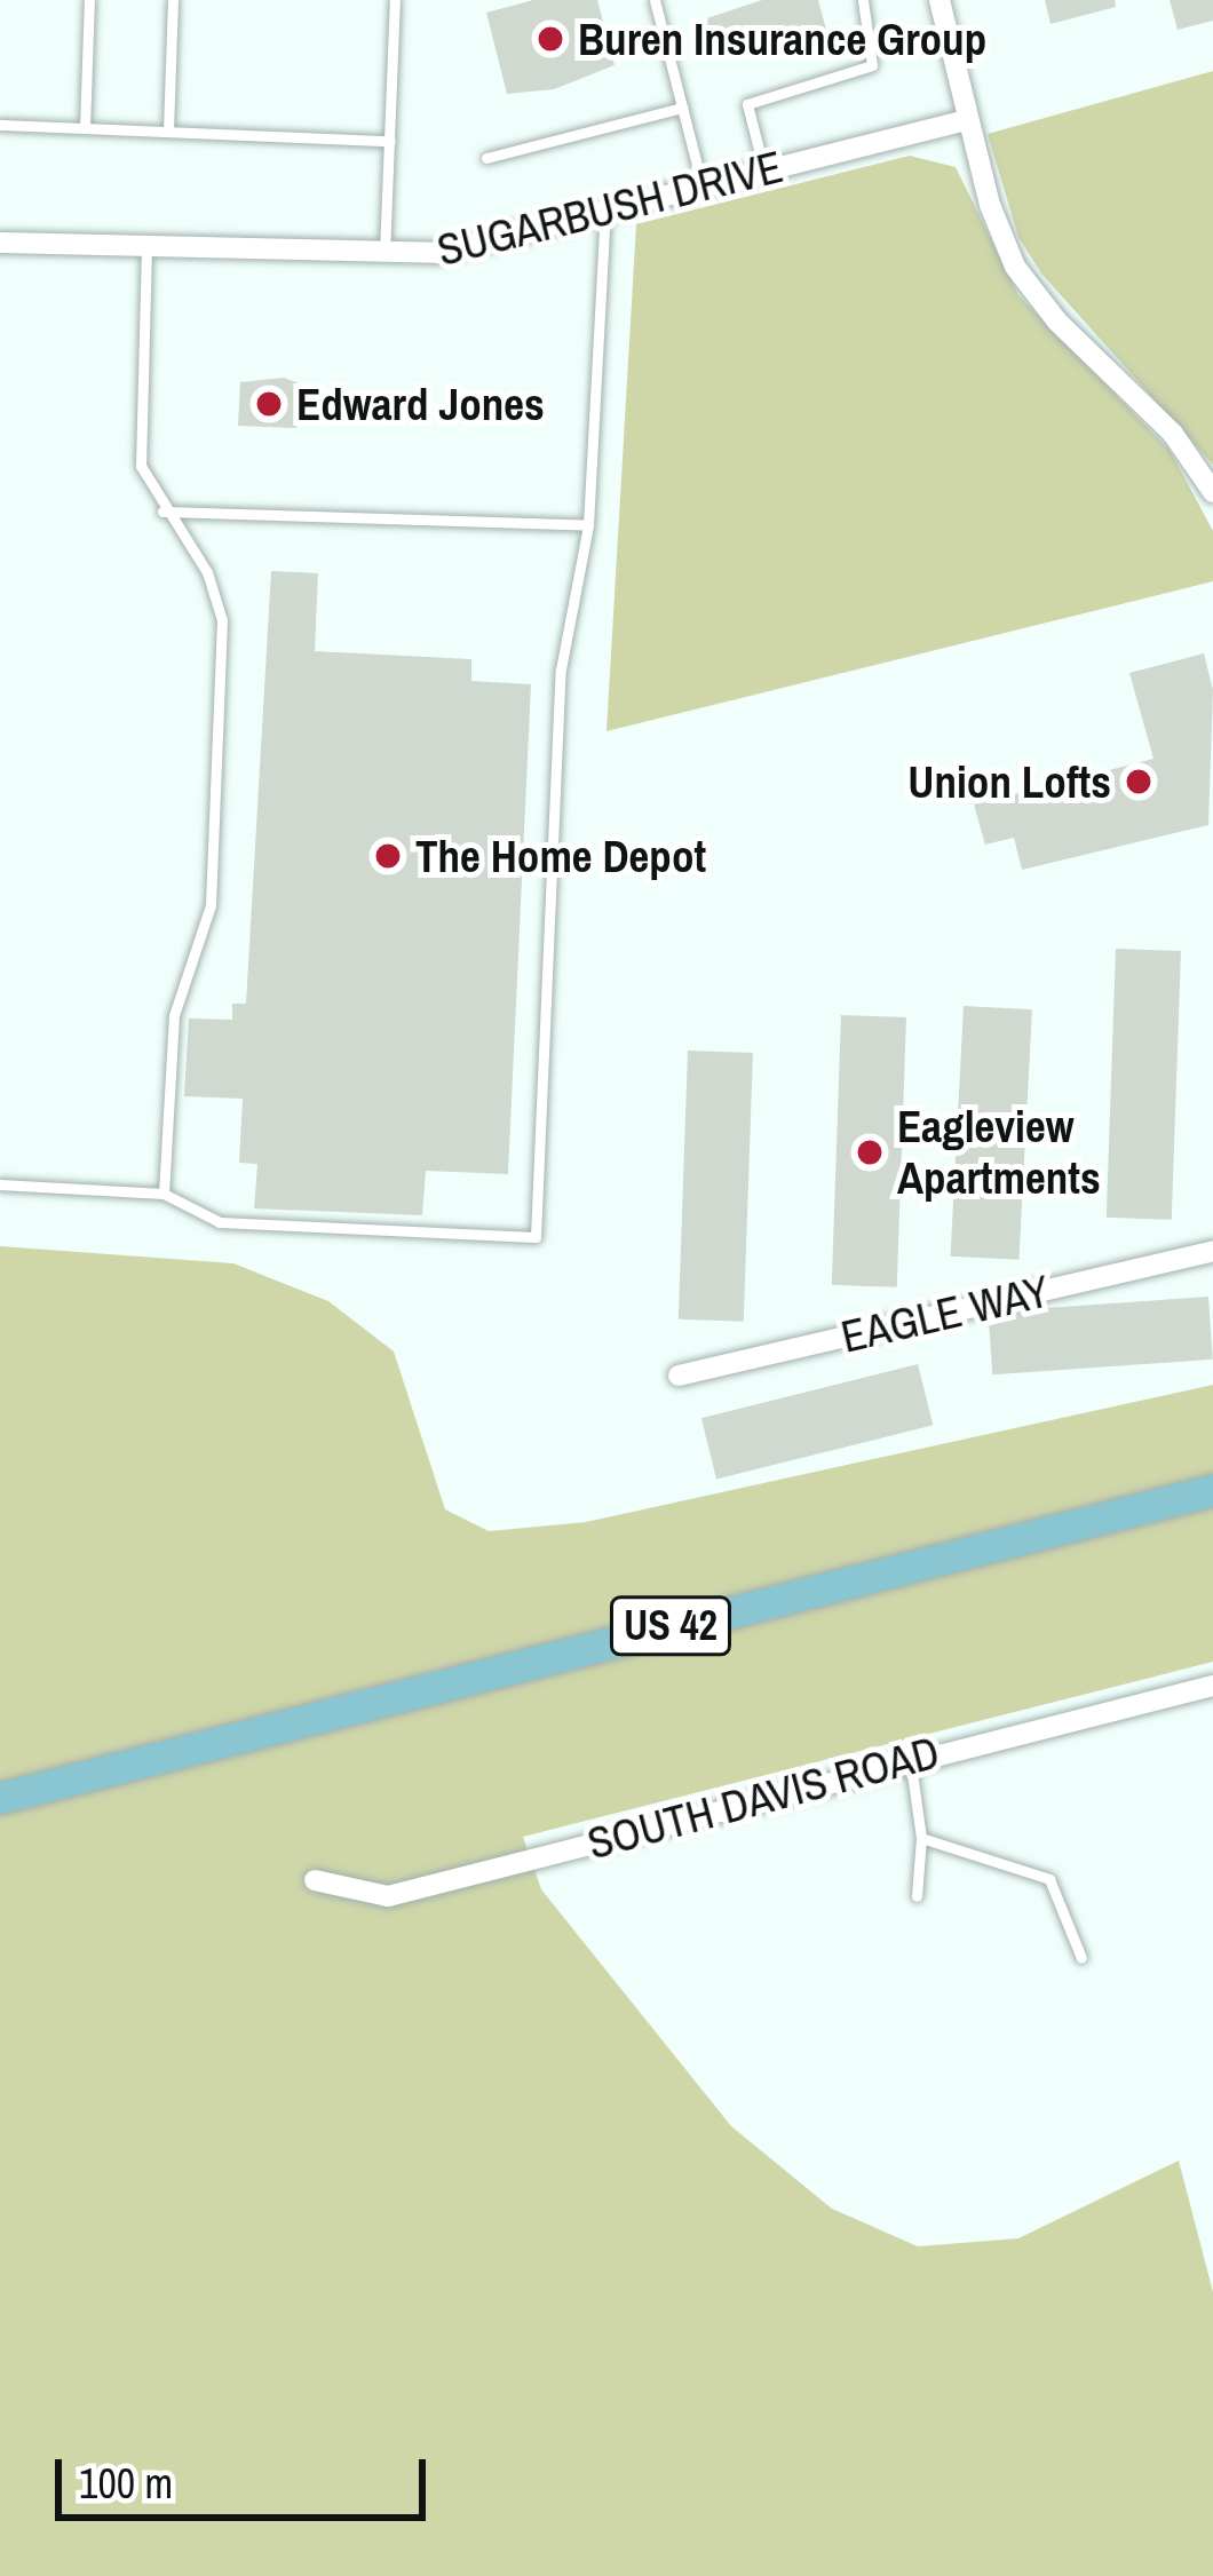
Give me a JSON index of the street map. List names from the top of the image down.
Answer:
{
  "streets": {
    "main road": ["US 42"],
    "street": ["SUGARBUSH DRIVE", "EAGLE WAY", "SOUTH DAVIS ROAD"]
  },
  "places": [
    "Buren Insurance Group",
    "Edward Jones",
    "Union Lofts",
    "The Home Depot",
    "Eagleview Apartments"
  ],
  "scale_bar": "100 m"
}
